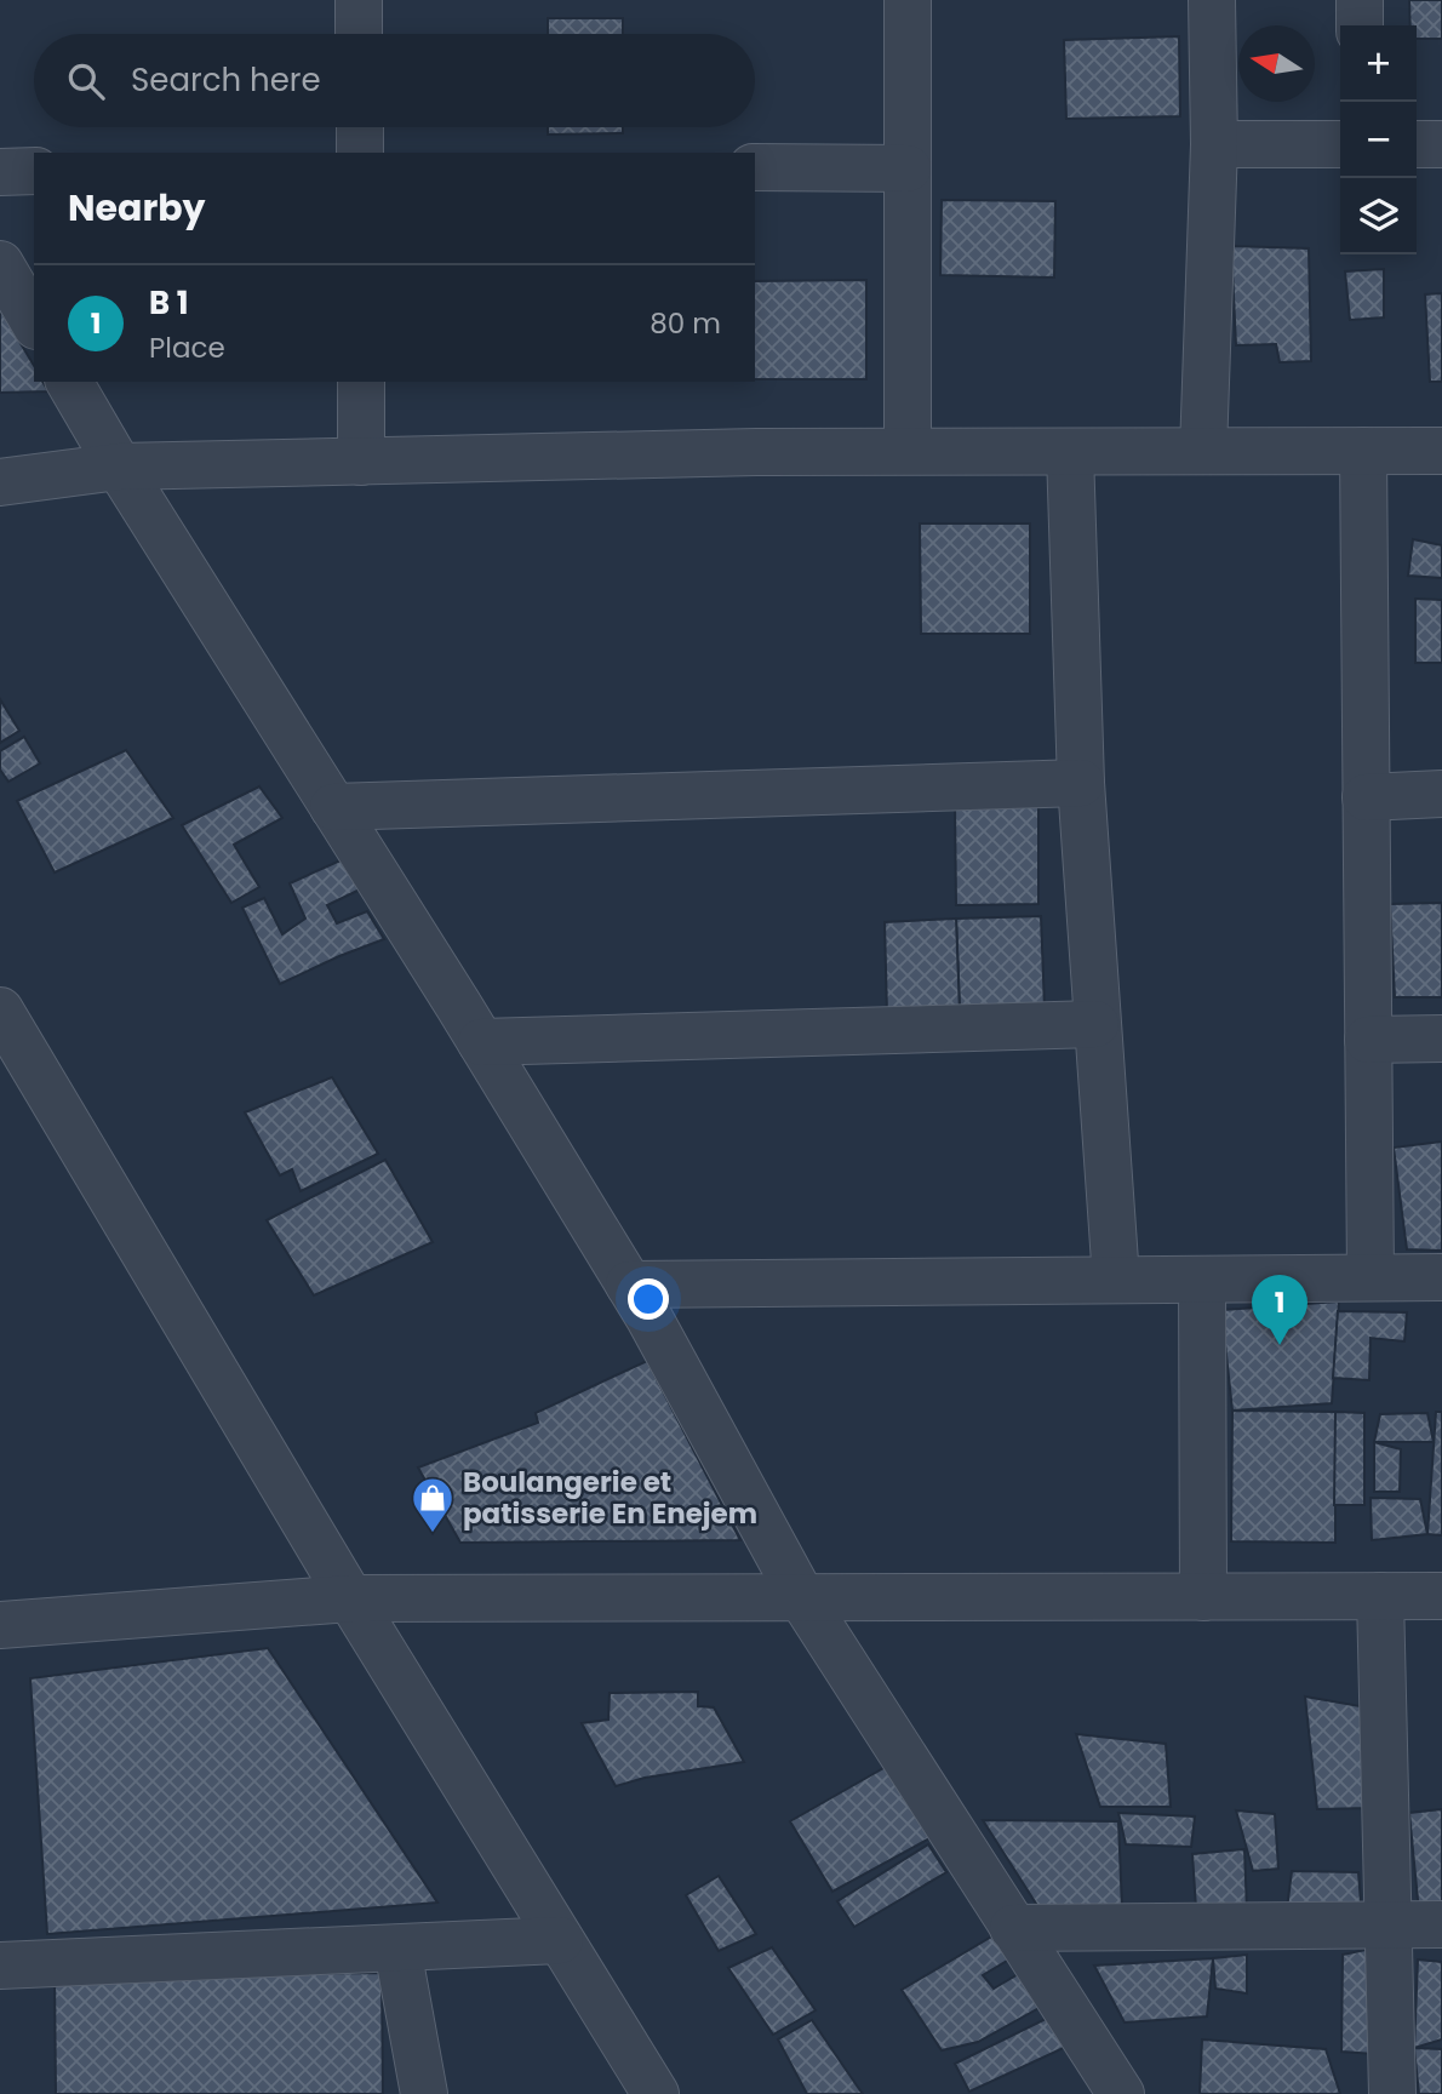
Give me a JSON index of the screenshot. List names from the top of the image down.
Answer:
{
  "places": {
    "shop": ["Boulangerie et patisserie En Enejem"]
  },
  "north": "left",
  "page": {
    "map_buttons": ["+", "−"],
    "search": "Search here",
    "heading": "Nearby",
    "list": [
      {
        "mark": "1",
        "name": "B 1",
        "note": "Place",
        "value": "80 m"
      }
    ],
    "pins": "1"
  }
}
